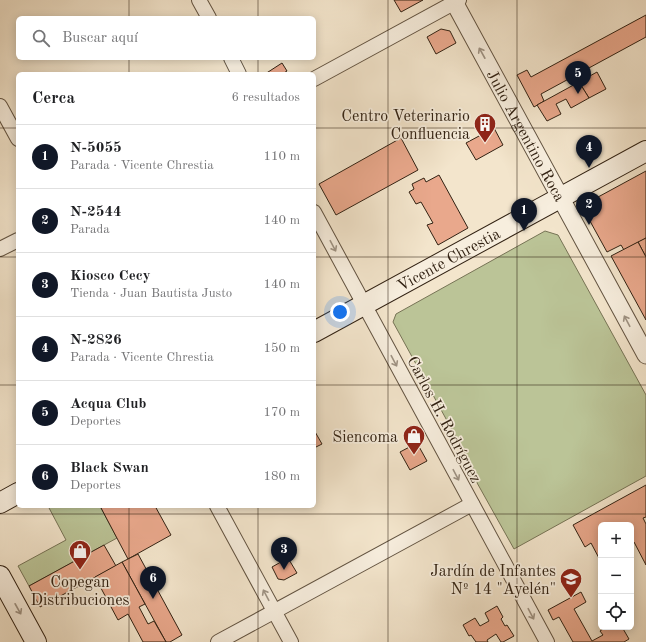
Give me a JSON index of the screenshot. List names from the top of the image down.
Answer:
{
  "streets": {
    "main road": ["Vicente Chrestia"],
    "street": ["Julio Argentino Roca", "Carlos H. Rodríguez"]
  },
  "crossings": [
    ["Julio Argentino Roca", "Vicente Chrestia"],
    ["Vicente Chrestia", "Carlos H. Rodríguez"]
  ],
  "one_way": ["Julio Argentino Roca", "Carlos H. Rodríguez"],
  "places": {
    "building": ["Centro Veterinario Confluencia"],
    "shop": ["Siencoma", "Copegan Distribuciones"],
    "school or university": ["Jardín de Infantes Nº 14 \"Ayelén\""]
  },
  "page": {
    "search": "Buscar aquí",
    "pins": [
      "5",
      "4",
      "2",
      "1",
      "3",
      "6"
    ],
    "heading": ["Cerca", "6 resultados"],
    "list": [
      {
        "mark": "1",
        "name": "N-5055",
        "note": "Parada · Vicente Chrestia",
        "value": "110 m"
      },
      {
        "mark": "2",
        "name": "N-2544",
        "note": "Parada",
        "value": "140 m"
      },
      {
        "mark": "3",
        "name": "Kiosco Cecy",
        "note": "Tienda · Juan Bautista Justo",
        "value": "140 m"
      },
      {
        "mark": "4",
        "name": "N-2826",
        "note": "Parada · Vicente Chrestia",
        "value": "150 m"
      },
      {
        "mark": "5",
        "name": "Acqua Club",
        "note": "Deportes",
        "value": "170 m"
      },
      {
        "mark": "6",
        "name": "Black Swan",
        "note": "Deportes",
        "value": "180 m"
      }
    ],
    "map_buttons": ["+", "−"]
  }
}
